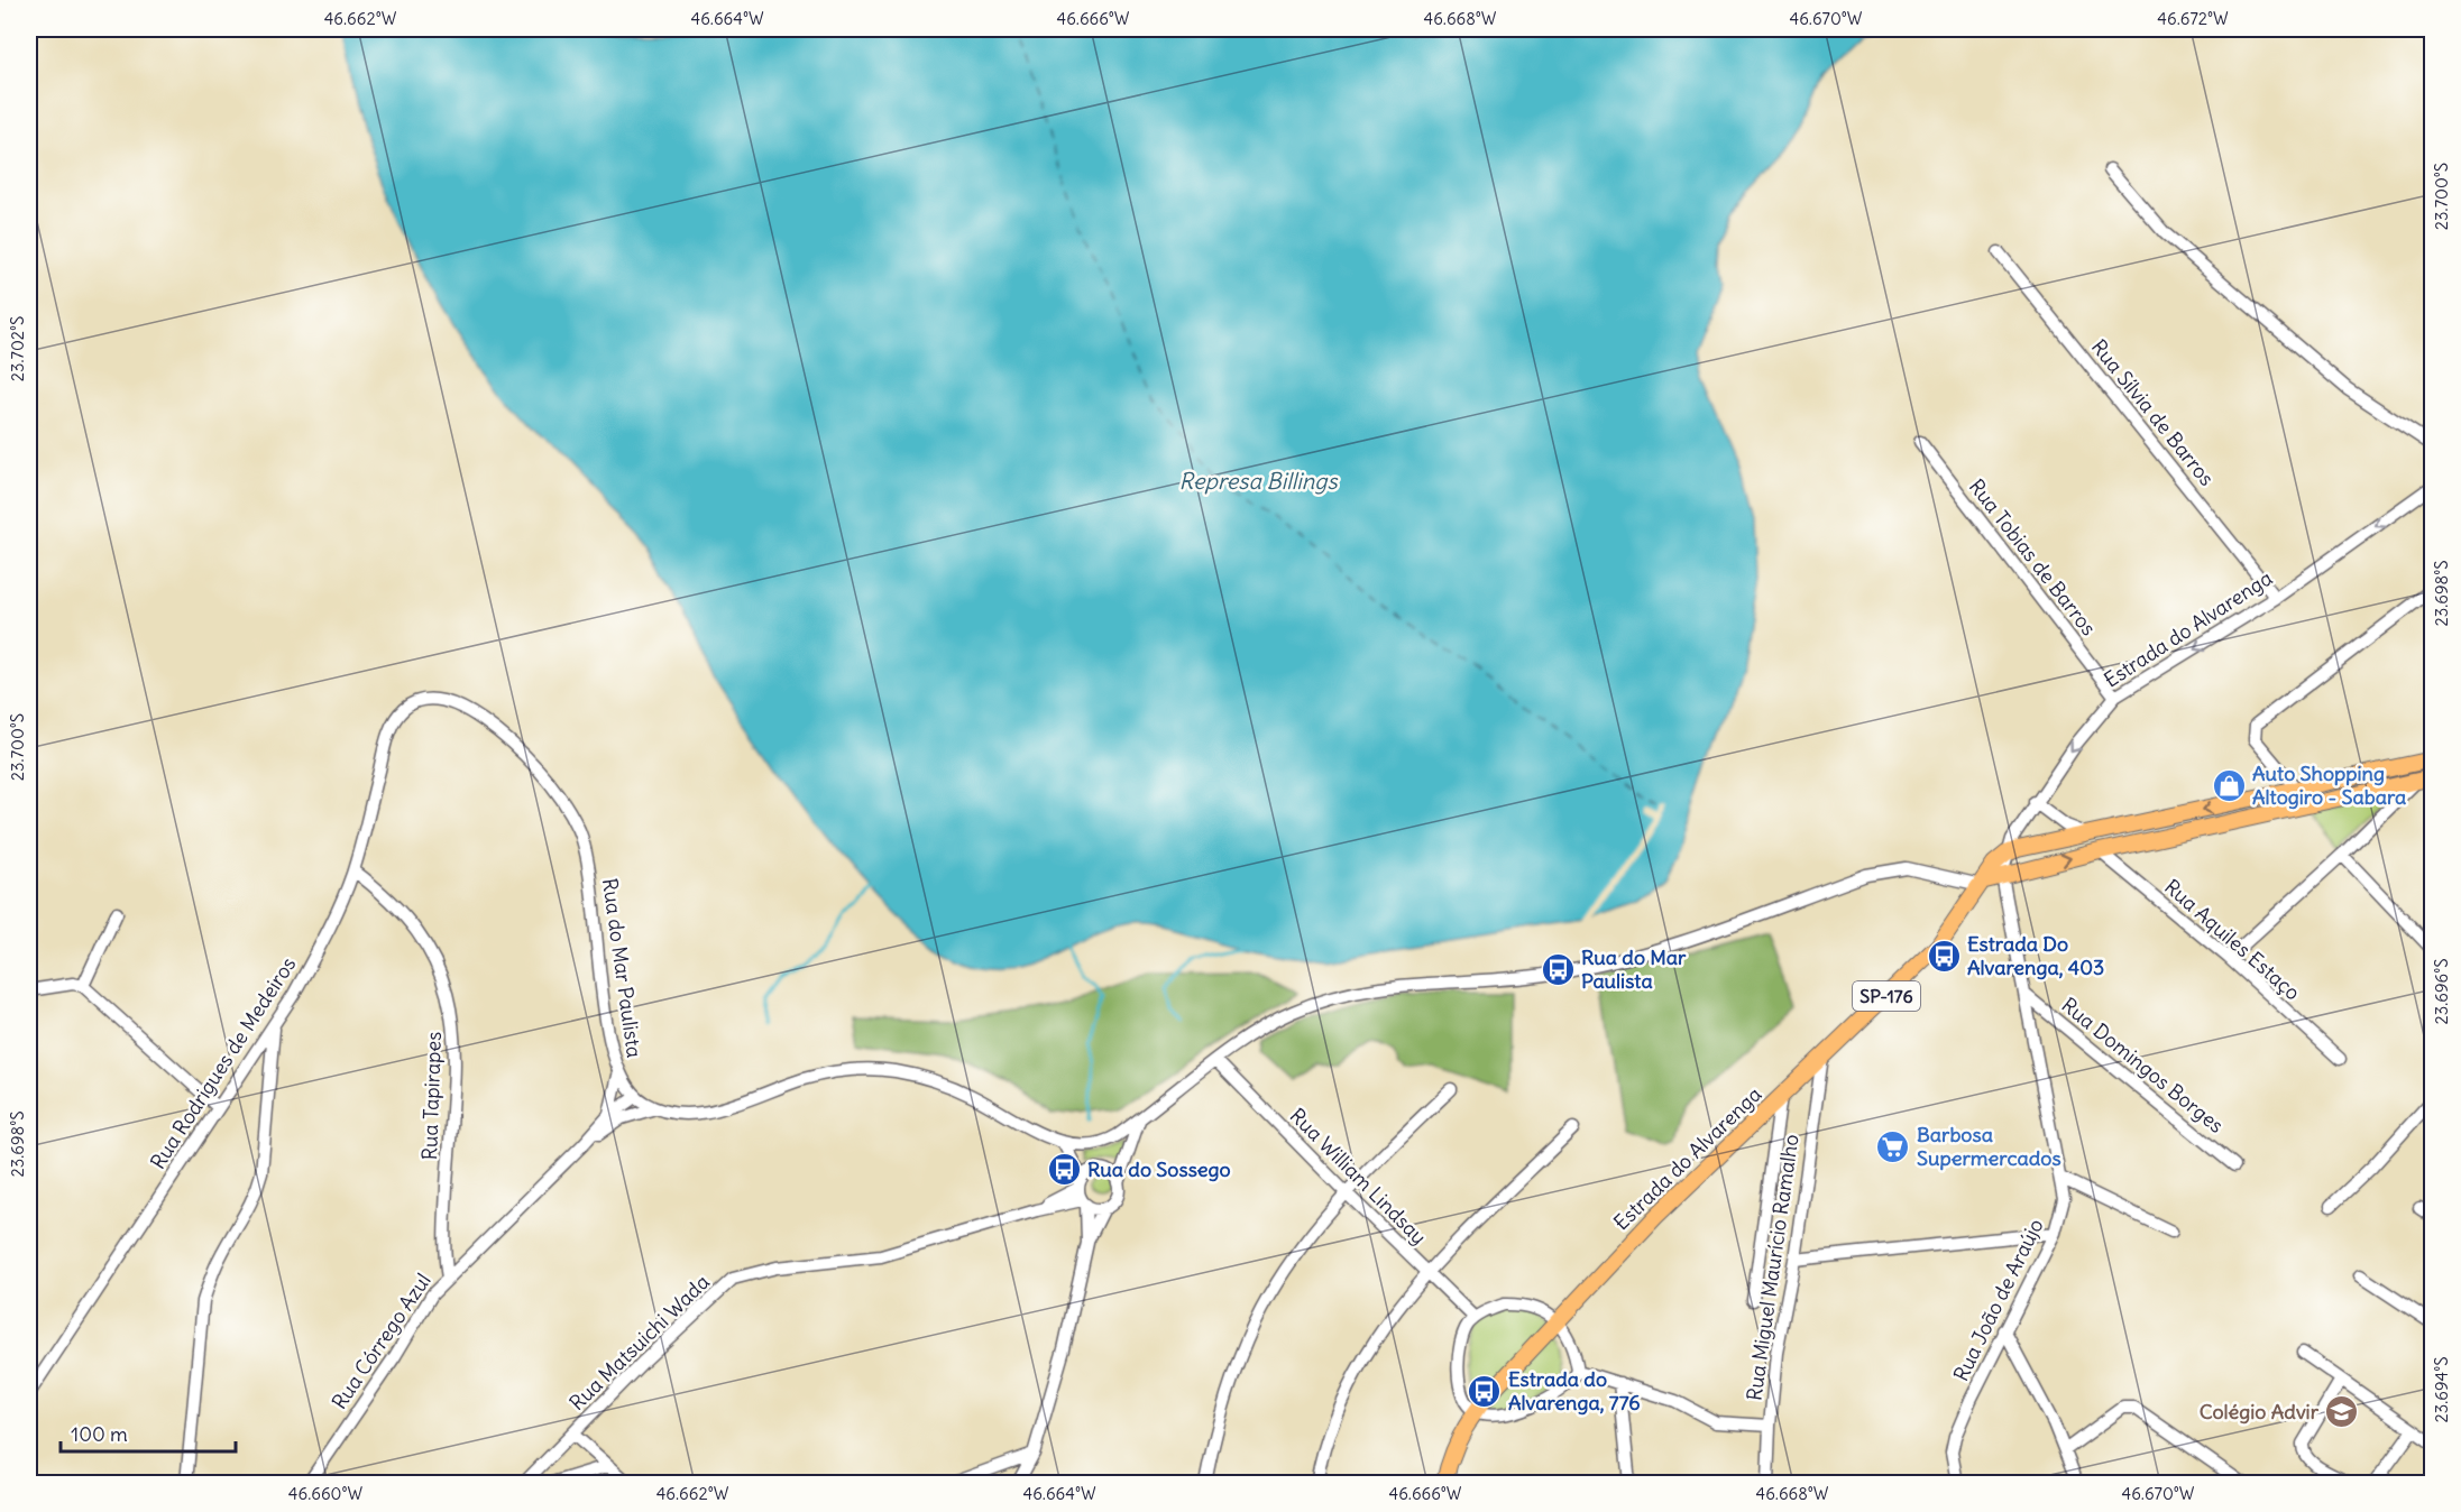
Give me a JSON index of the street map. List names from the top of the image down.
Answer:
{
  "streets": {
    "main road": ["Estrada do Alvarenga", "SP-176"],
    "street": [
      "Rua Sílvia de Barros",
      "Rua Tobias de Barros",
      "Rua Aquiles Estaço",
      "Rua do Mar Paulista",
      "Rua Rodrigues de Medeiros",
      "Rua Domingos Borges",
      "Rua Tapirapes",
      "Rua William Lindsay",
      "Rua Miguel Maurício Ramalho",
      "Rua João de Araújo",
      "Rua Córrego Azul",
      "Rua Matsuichi Wada"
    ]
  },
  "crossings": [
    ["Rua Sílvia de Barros", "Estrada do Alvarenga"],
    ["Rua Tobias de Barros", "Estrada do Alvarenga"],
    ["Estrada do Alvarenga", "Rua Miguel Maurício Ramalho"],
    ["Estrada do Alvarenga", "Rua João de Araújo"],
    ["Rua do Mar Paulista", "Rua Rodrigues de Medeiros"],
    ["Rua do Mar Paulista", "Rua Córrego Azul"],
    ["Rua Rodrigues de Medeiros", "Rua Tapirapes"],
    ["Rua Domingos Borges", "Rua João de Araújo"],
    ["Rua Tapirapes", "Rua Córrego Azul"]
  ],
  "one_way": ["Estrada do Alvarenga"],
  "water": ["Represa Billings"],
  "places": {
    "shop": ["Auto Shopping Altogiro - Sabara"],
    "bus stop": [
      "Estrada Do Alvarenga, 403",
      "Rua do Mar Paulista",
      "Rua do Sossego",
      "Estrada do Alvarenga, 776"
    ],
    "supermarket": ["Barbosa Supermercados"],
    "school or university": ["Colégio Advir"]
  },
  "scale_bar": "100 m",
  "coordinates": [
    "46.662°W",
    "46.664°W",
    "46.666°W",
    "46.668°W",
    "46.670°W",
    "46.672°W",
    "23.700°S",
    "23.702°S",
    "23.698°S",
    "23.696°S",
    "23.694°S",
    "46.660°W"
  ]
}
